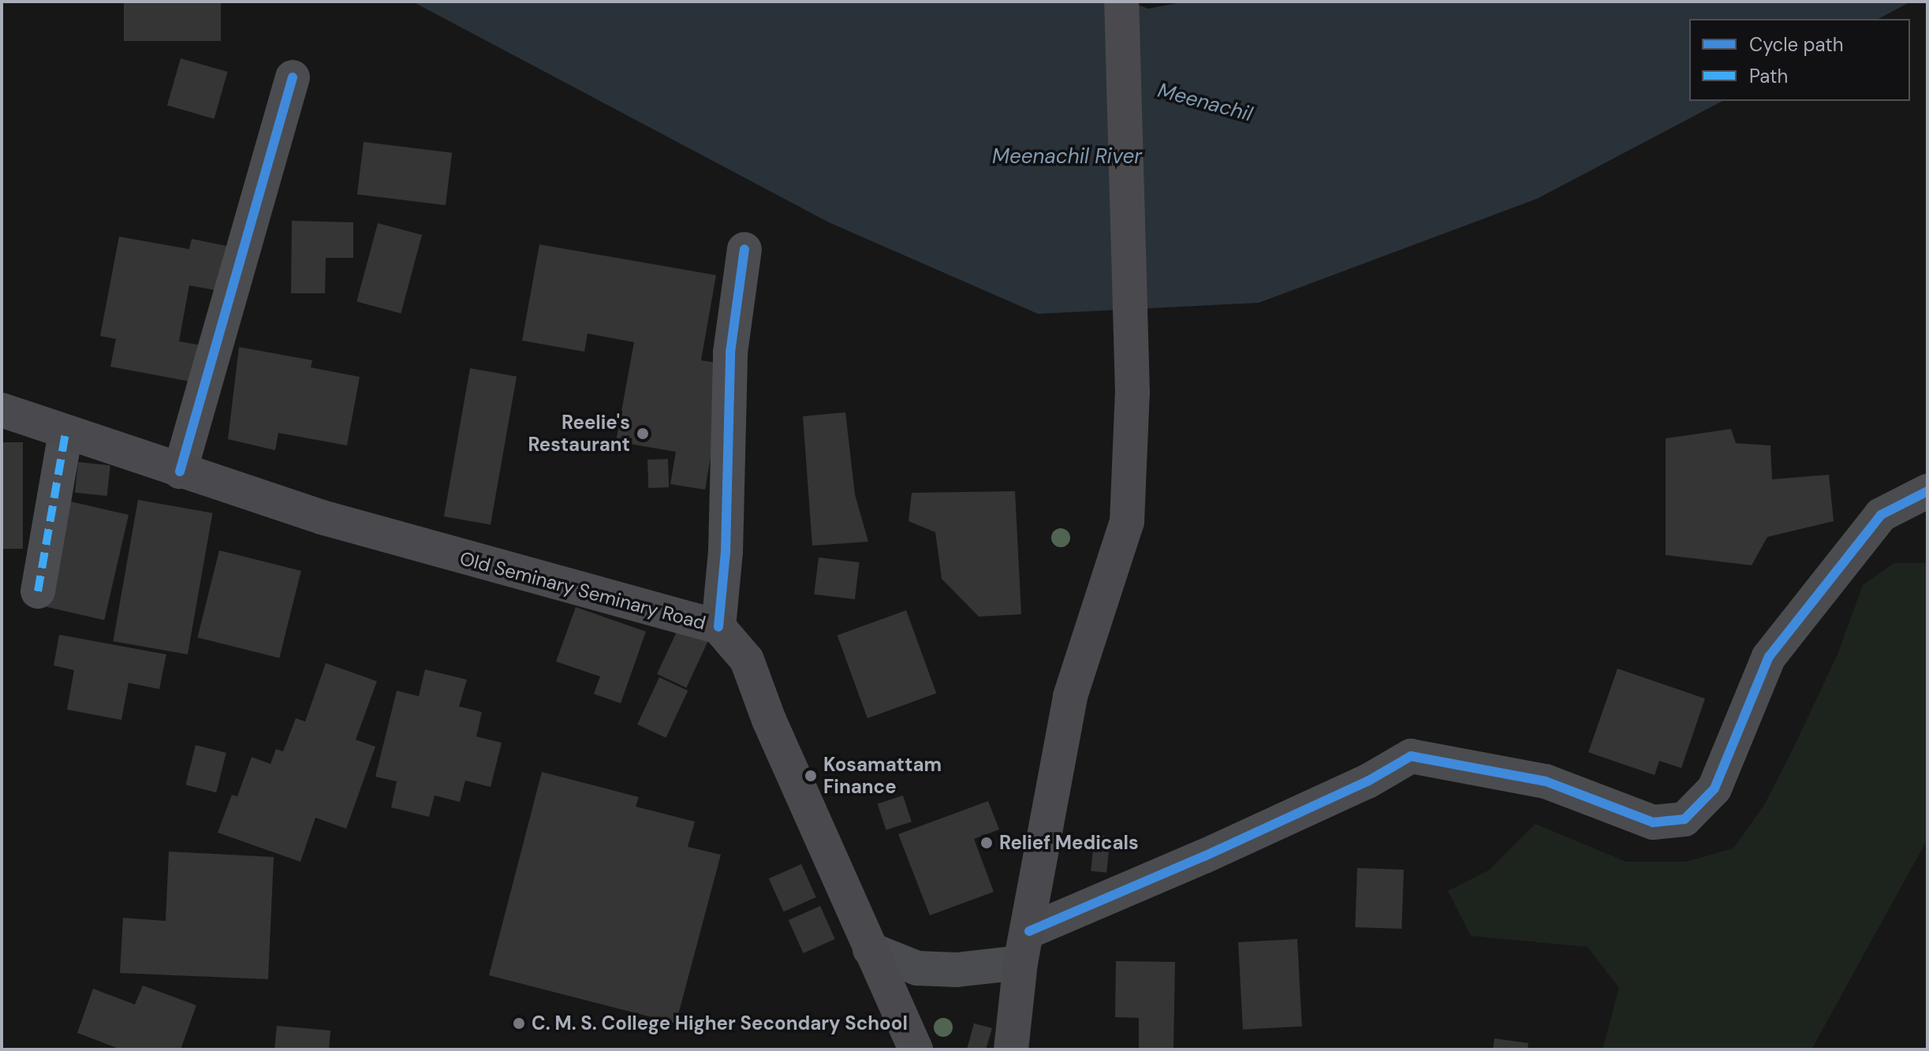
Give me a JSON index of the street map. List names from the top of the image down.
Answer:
{
  "streets": {
    "main road": ["Old Seminary Seminary Road"]
  },
  "water": ["Meenachil", "Meenachil River"],
  "places": [
    "Reelie's Restaurant",
    "Kosamattam Finance",
    "Relief Medicals",
    "C. M. S. College Higher Secondary School"
  ],
  "legend": ["Cycle path", "Path"]
}
